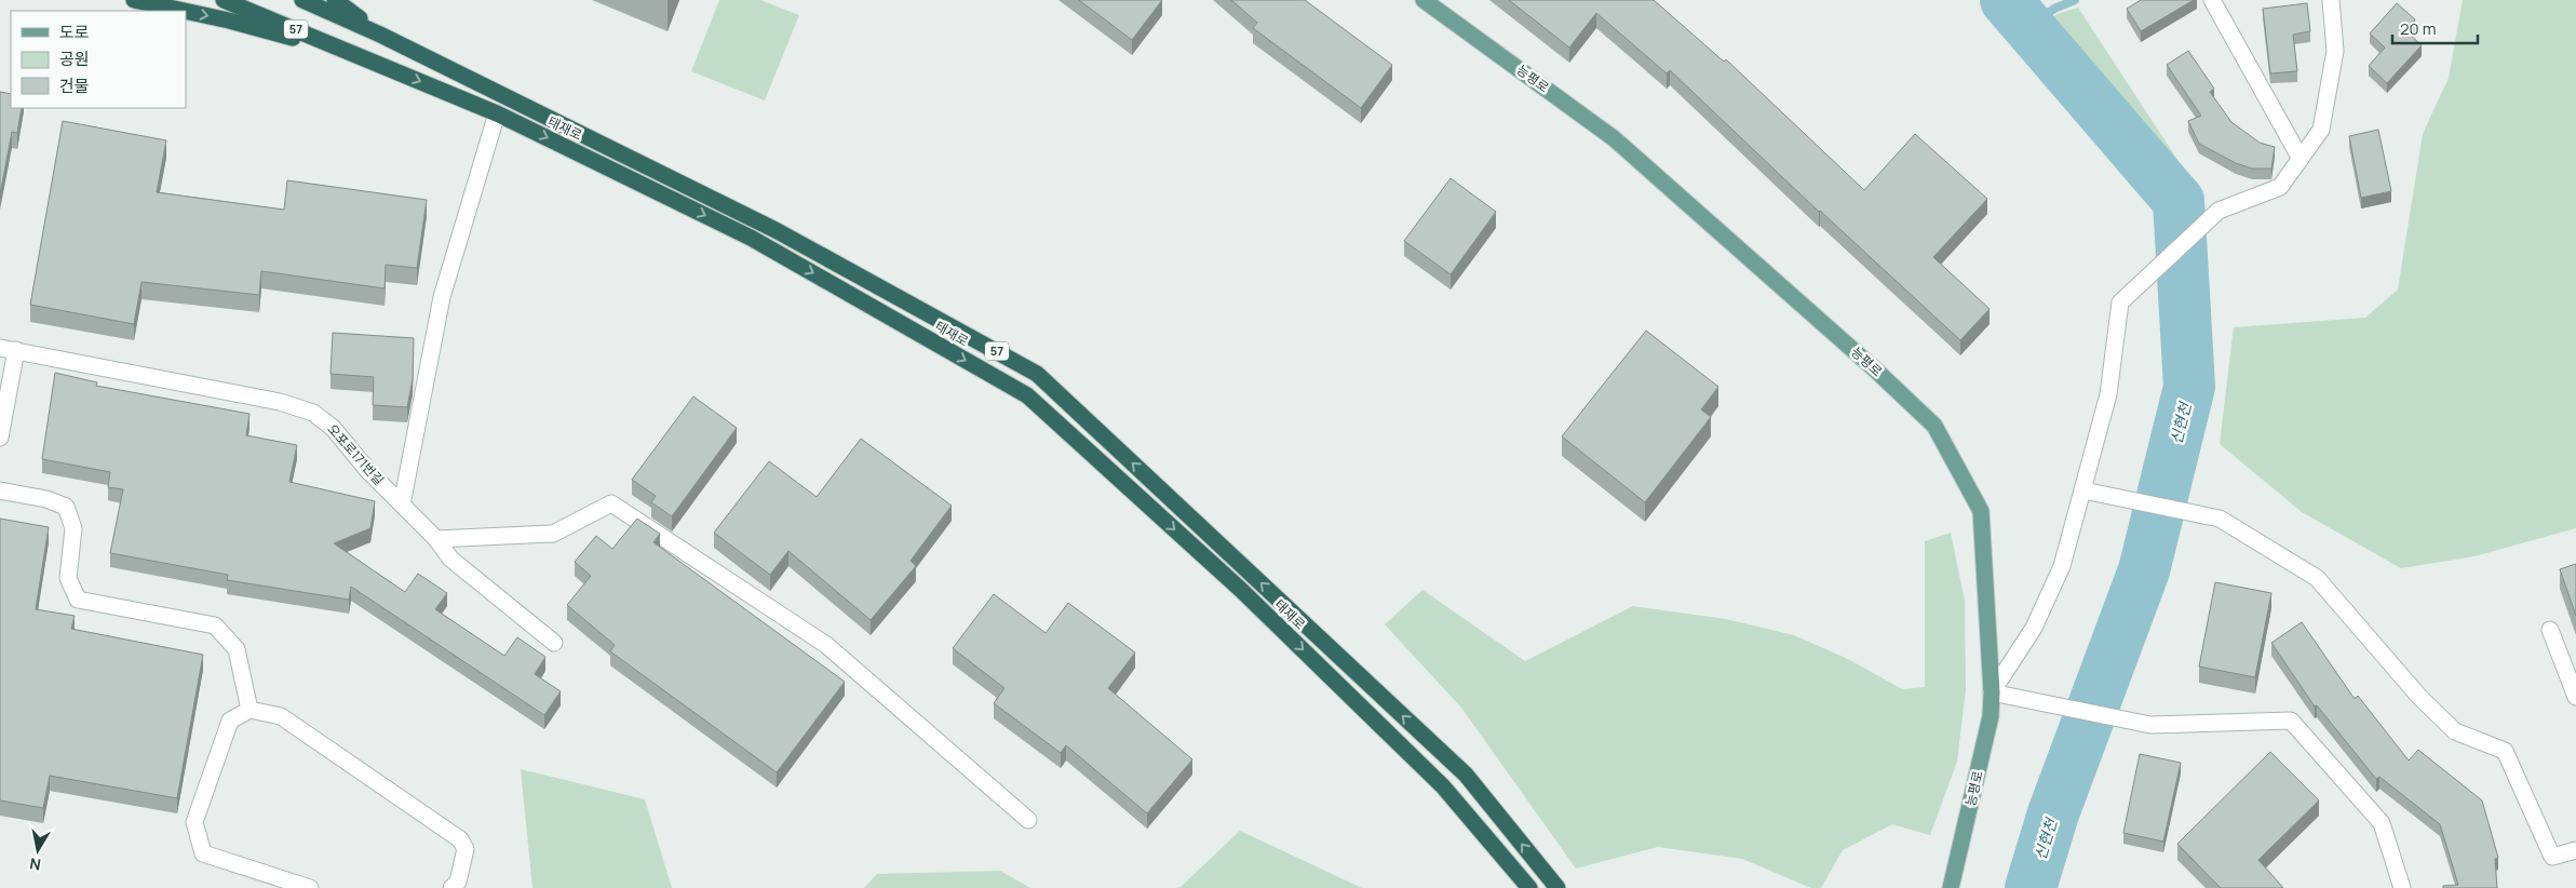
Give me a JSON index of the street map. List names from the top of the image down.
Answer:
{
  "streets": {
    "highway": ["57", "태재로"],
    "main road": ["능평로"],
    "street": ["오포로171번길"]
  },
  "water": ["신현천"],
  "legend": ["도로", "공원", "건물"],
  "scale_bar": "20 m",
  "north": "bottom"
}
